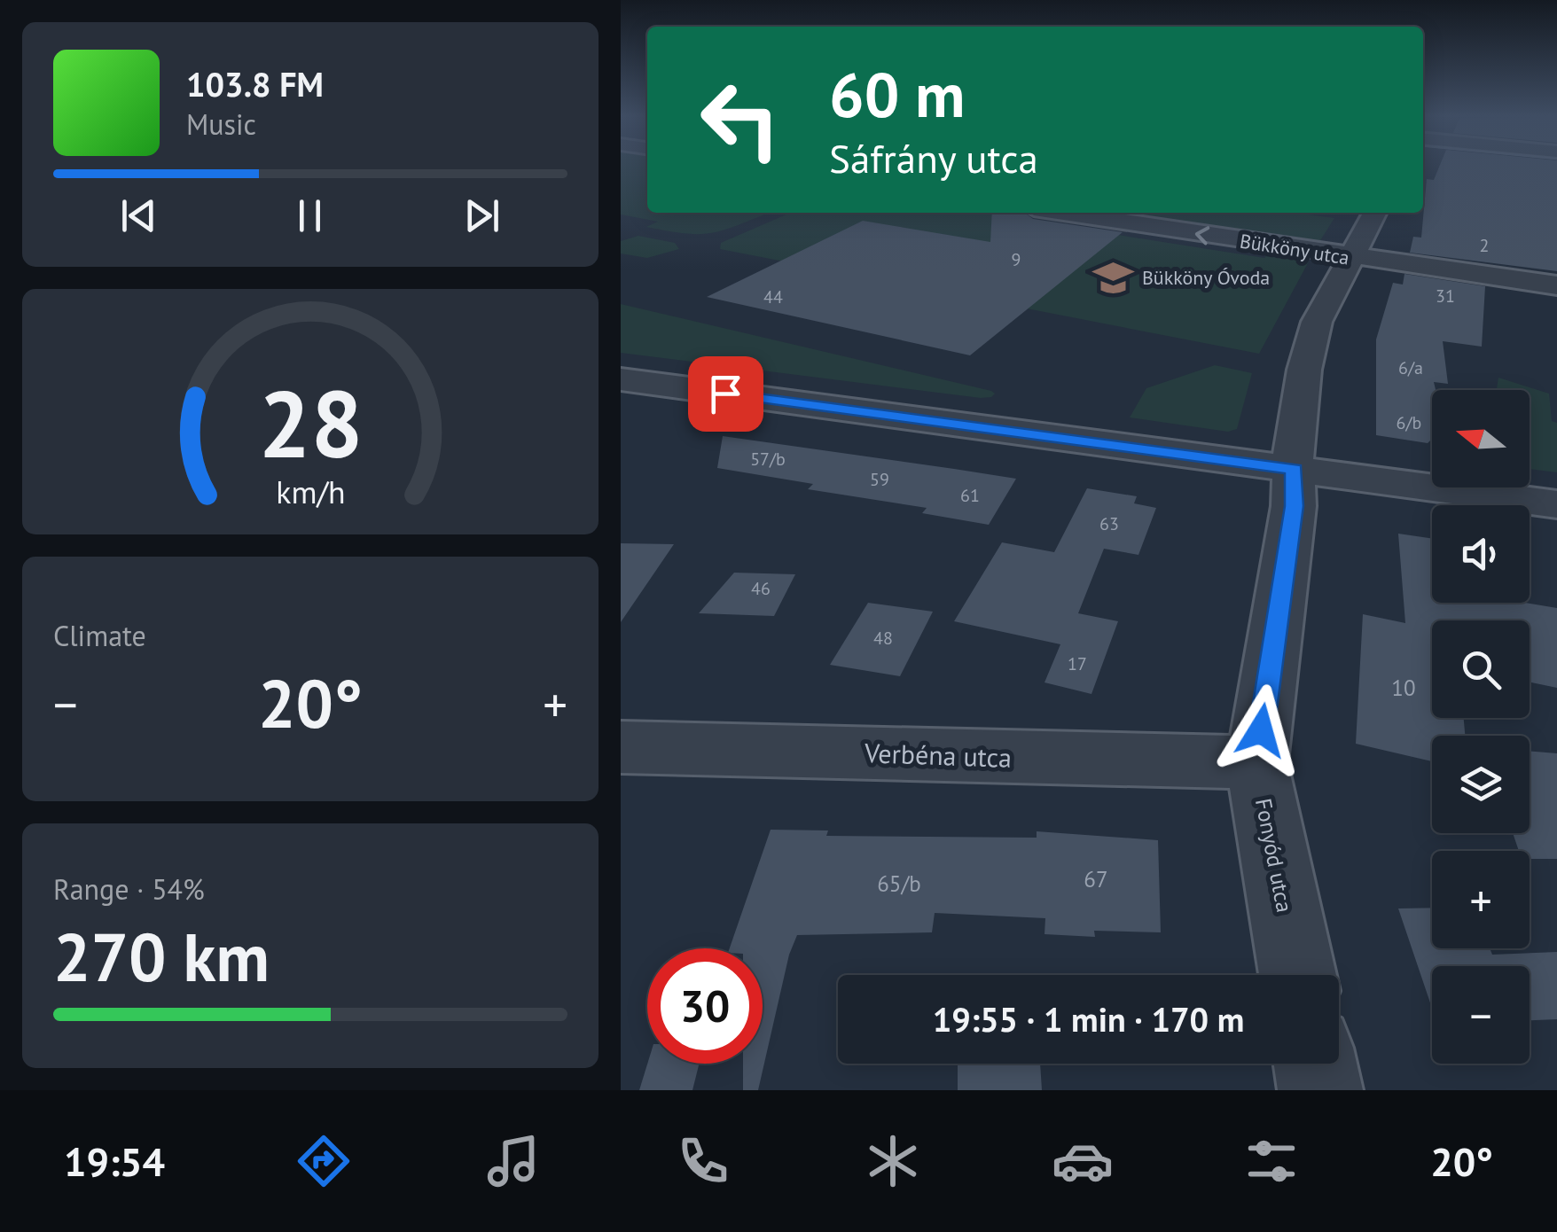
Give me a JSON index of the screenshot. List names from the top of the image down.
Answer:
{
  "streets": {
    "street": ["Bükköny utca", "Verbéna utca", "Fonyód utca"]
  },
  "crossings": [
    ["Bükköny utca", "Fonyód utca"],
    ["Verbéna utca", "Fonyód utca"]
  ],
  "places": {
    "school or university": ["Bükköny Óvoda"]
  },
  "house_numbers": [
    "2",
    "9",
    "31",
    "44",
    "6/a",
    "6/b",
    "57/b",
    "59",
    "61",
    "63",
    "46",
    "48",
    "17",
    "10",
    "67",
    "65/b"
  ],
  "north": "left",
  "page": {
    "turn": ["60 m", "Sáfrány utca"],
    "song": ["103.8 FM", "Music"],
    "map_buttons": ["+", "−"],
    "tile": [
      "Climate",
      ["Range · 54%", "270 km"]
    ],
    "heat": ["−", "20°", "+"],
    "limit": "30",
    "trip": "19:55 · 1 min · 170 m",
    "tabs": ["19:54", "20°"],
    "gauge": ["28", "km/h"]
  }
}
